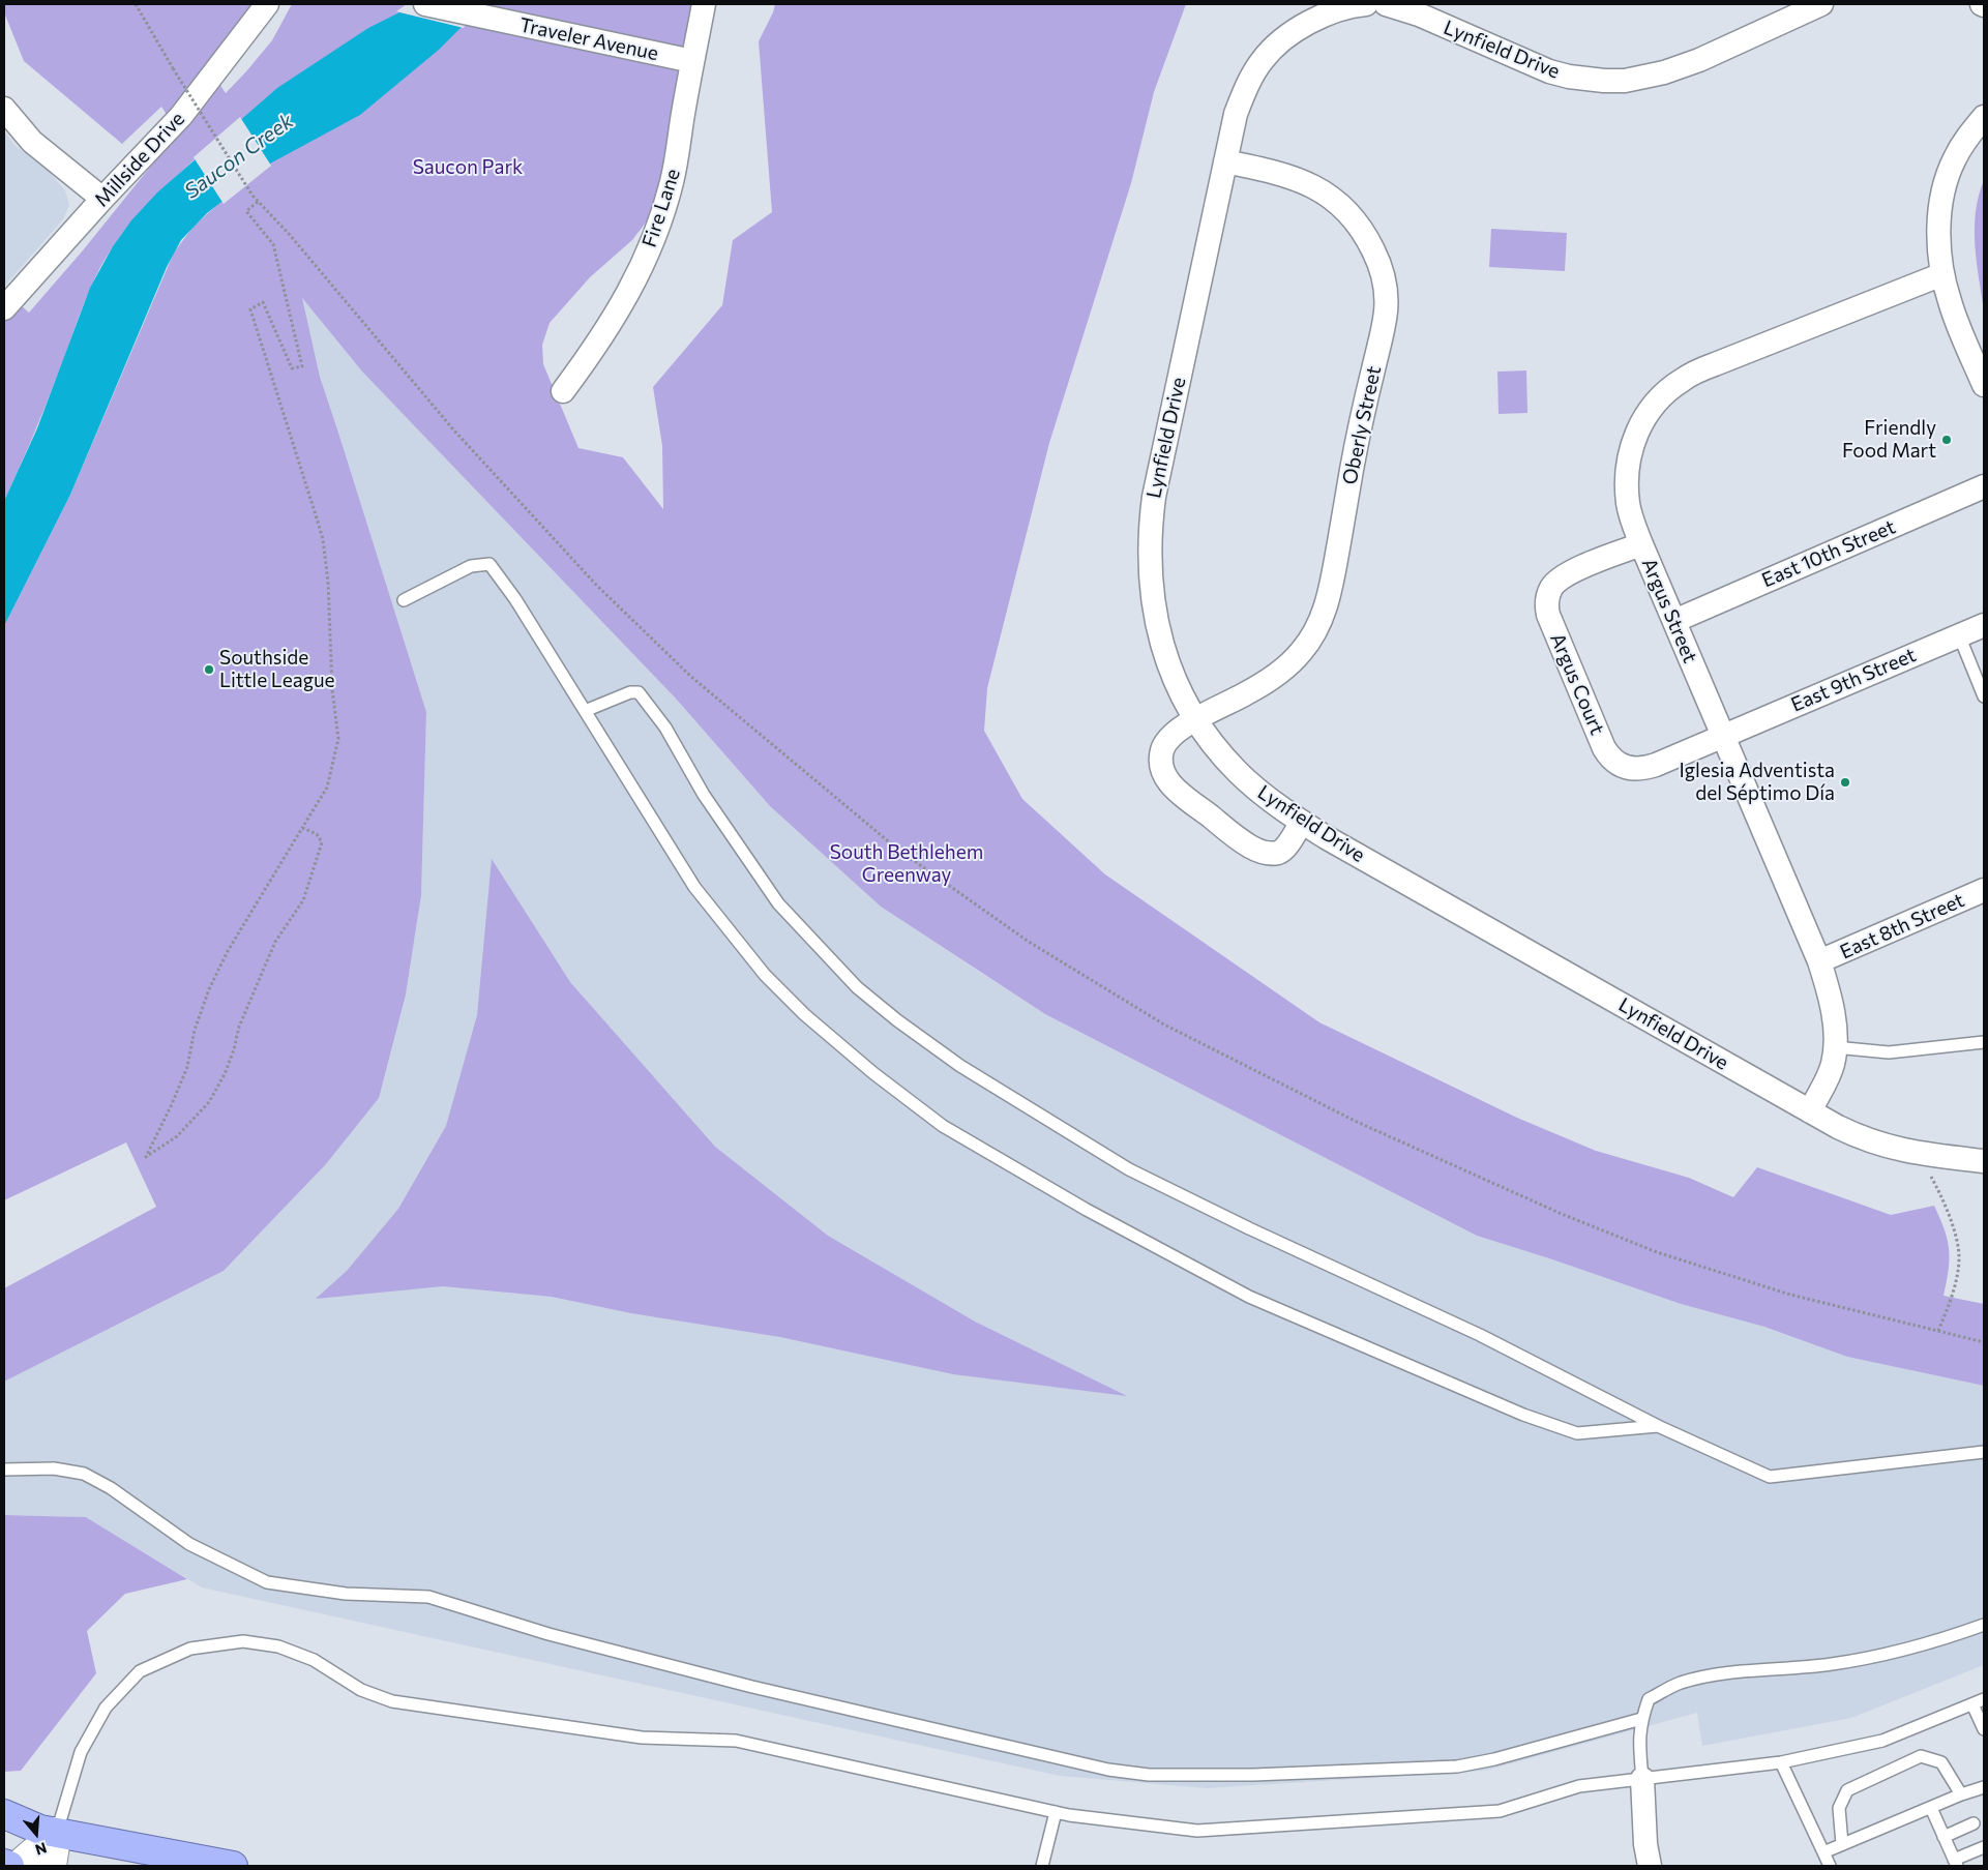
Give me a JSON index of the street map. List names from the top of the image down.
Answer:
{
  "streets": {
    "street": [
      "Traveler Avenue",
      "Lynfield Drive",
      "Millside Drive",
      "Fire Lane",
      "Oberly Street",
      "East 10th Street",
      "Argus Street",
      "East 9th Street",
      "Argus Court",
      "East 8th Street"
    ]
  },
  "crossings": [
    ["Traveler Avenue", "Fire Lane"],
    ["Lynfield Drive", "Oberly Street"],
    ["Lynfield Drive", "Argus Street"],
    ["East 10th Street", "Argus Street"],
    ["Argus Street", "East 9th Street"],
    ["Argus Street", "Argus Court"],
    ["Argus Street", "East 8th Street"],
    ["East 9th Street", "Argus Court"]
  ],
  "water": ["Saucon Creek"],
  "parks": ["Saucon Park", "South Bethlehem Greenway"],
  "places": ["Friendly Food Mart", "Southside Little League", "Iglesia Adventista del Séptimo Día"],
  "north": "bottom"
}
